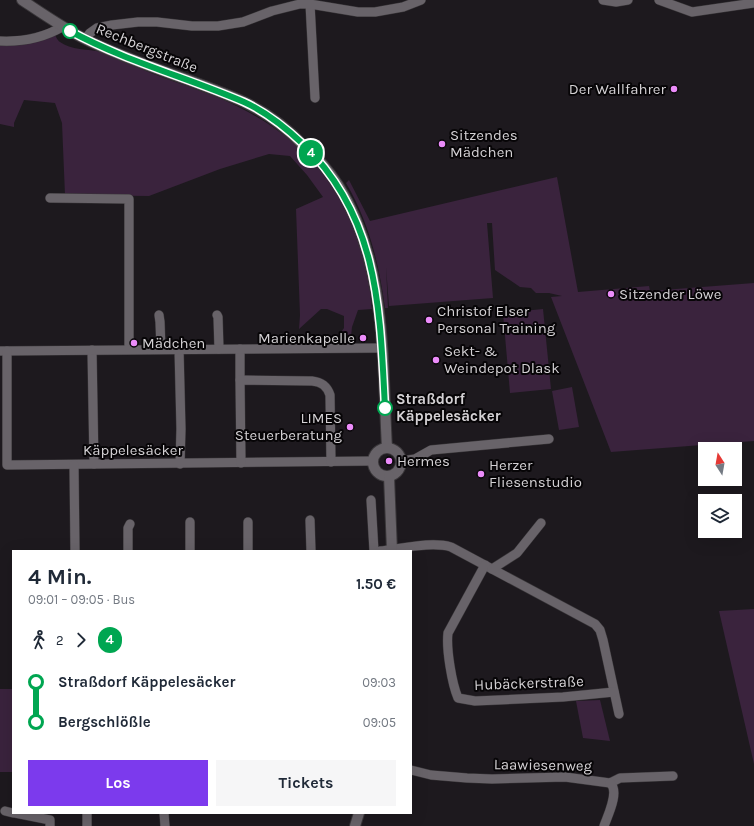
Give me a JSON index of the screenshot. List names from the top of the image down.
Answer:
{
  "streets": {
    "main road": ["Rechbergstraße"],
    "street": ["Käppelesäcker", "Hubäckerstraße", "Laawiesenweg"]
  },
  "crossings": [
    ["Rechbergstraße", "Käppelesäcker"]
  ],
  "places": [
    "Der Wallfahrer",
    "Sitzendes Mädchen",
    "Sitzender Löwe",
    "Christof Elser Personal Training",
    "Marienkapelle",
    "Mädchen",
    "Sekt- & Weindepot Dlask",
    "Straßdorf Käppelesäcker",
    "LIMES Steuerberatung",
    "Hermes",
    "Herzer Fliesenstudio"
  ],
  "lines": ["bus line 4"],
  "north": "top",
  "page": {
    "on_map": "4",
    "heading": ["4 Min.", "09:01 – 09:05 · Bus", "1.50 €"],
    "legs": ["2", "4"],
    "list": [
      {
        "name": "Straßdorf Käppelesäcker",
        "value": "09:03"
      },
      {
        "name": "Bergschlößle",
        "value": "09:05"
      }
    ],
    "buttons": ["Los", "Tickets"]
  }
}
